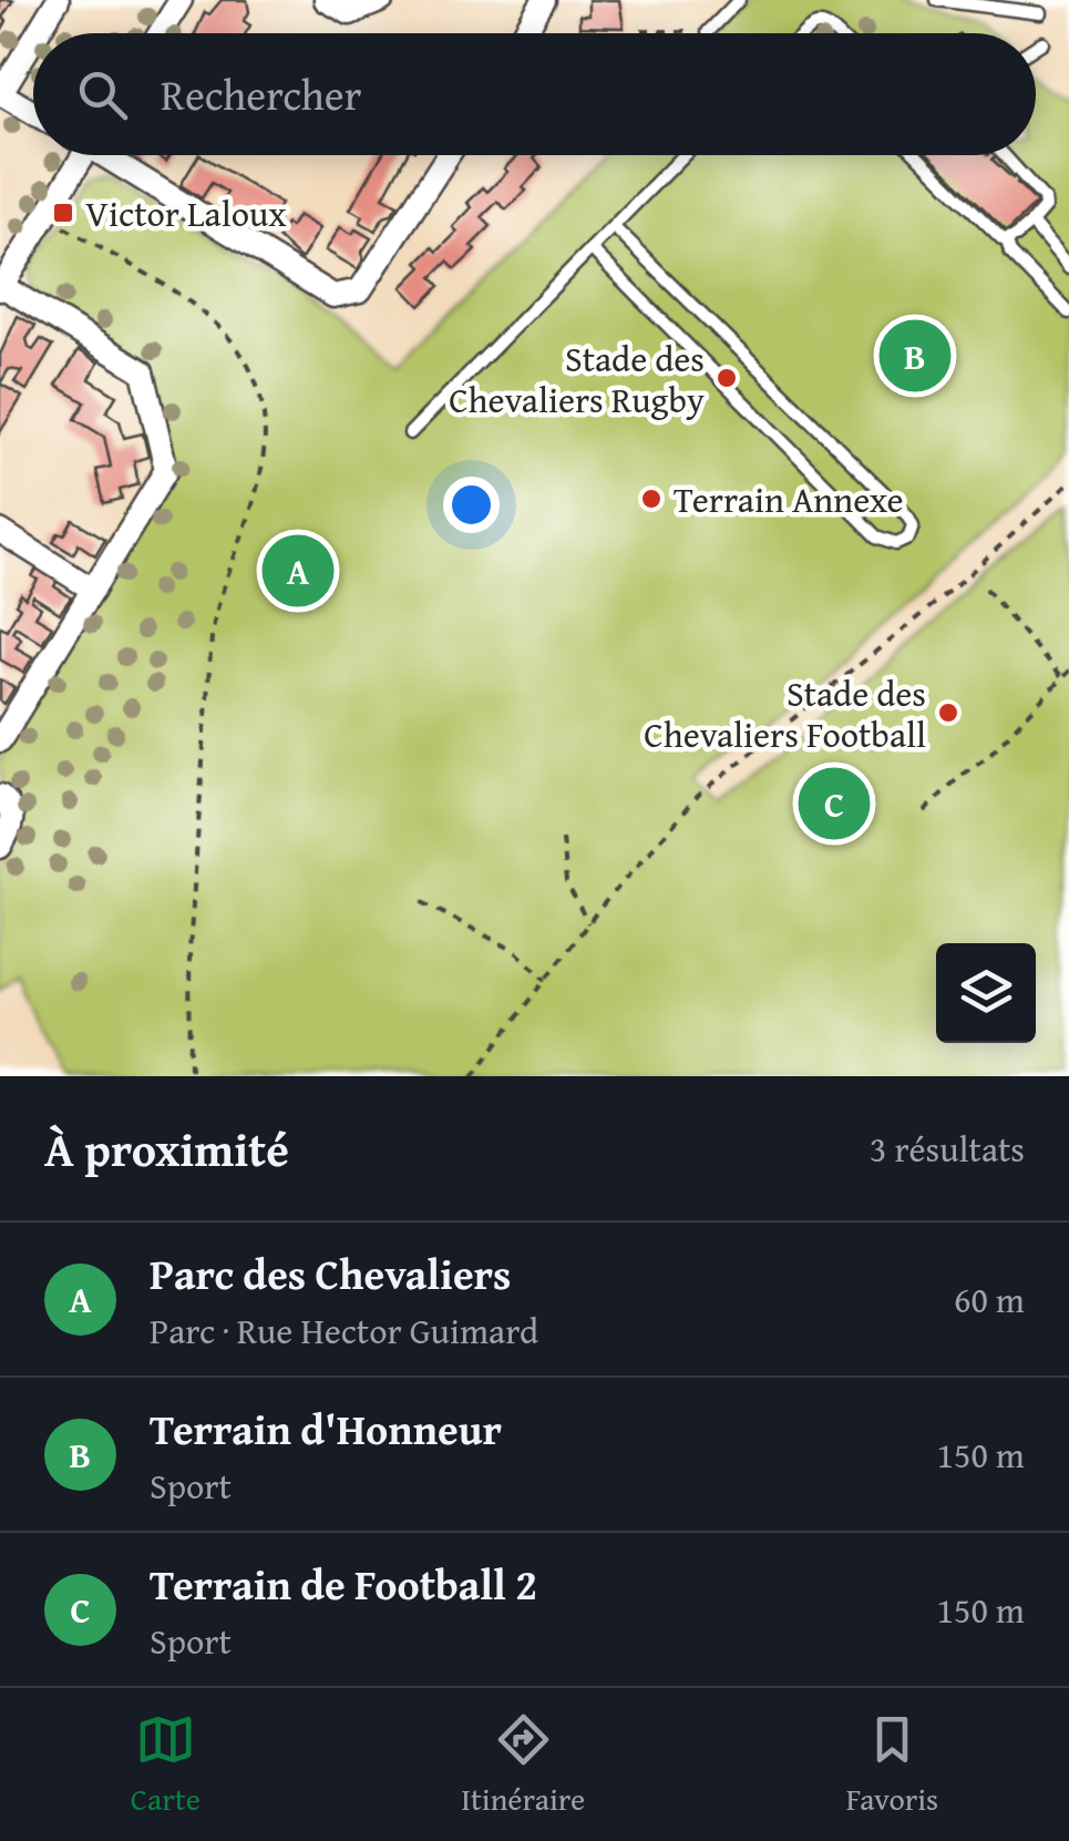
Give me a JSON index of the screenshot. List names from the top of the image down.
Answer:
{
  "places": {
    "transit": ["Victor Laloux"],
    "other": ["Stade des Chevaliers Rugby", "Terrain Annexe", "Stade des Chevaliers Football"]
  },
  "page": {
    "search": "Rechercher",
    "pins": ["B", "A", "C"],
    "heading": ["À proximité", "3 résultats"],
    "list": [
      {
        "mark": "A",
        "name": "Parc des Chevaliers",
        "note": "Parc · Rue Hector Guimard",
        "value": "60 m"
      },
      {
        "mark": "B",
        "name": "Terrain d'Honneur",
        "note": "Sport",
        "value": "150 m"
      },
      {
        "mark": "C",
        "name": "Terrain de Football 2",
        "note": "Sport",
        "value": "150 m"
      }
    ],
    "nav": ["Carte", "Itinéraire", "Favoris"]
  }
}
